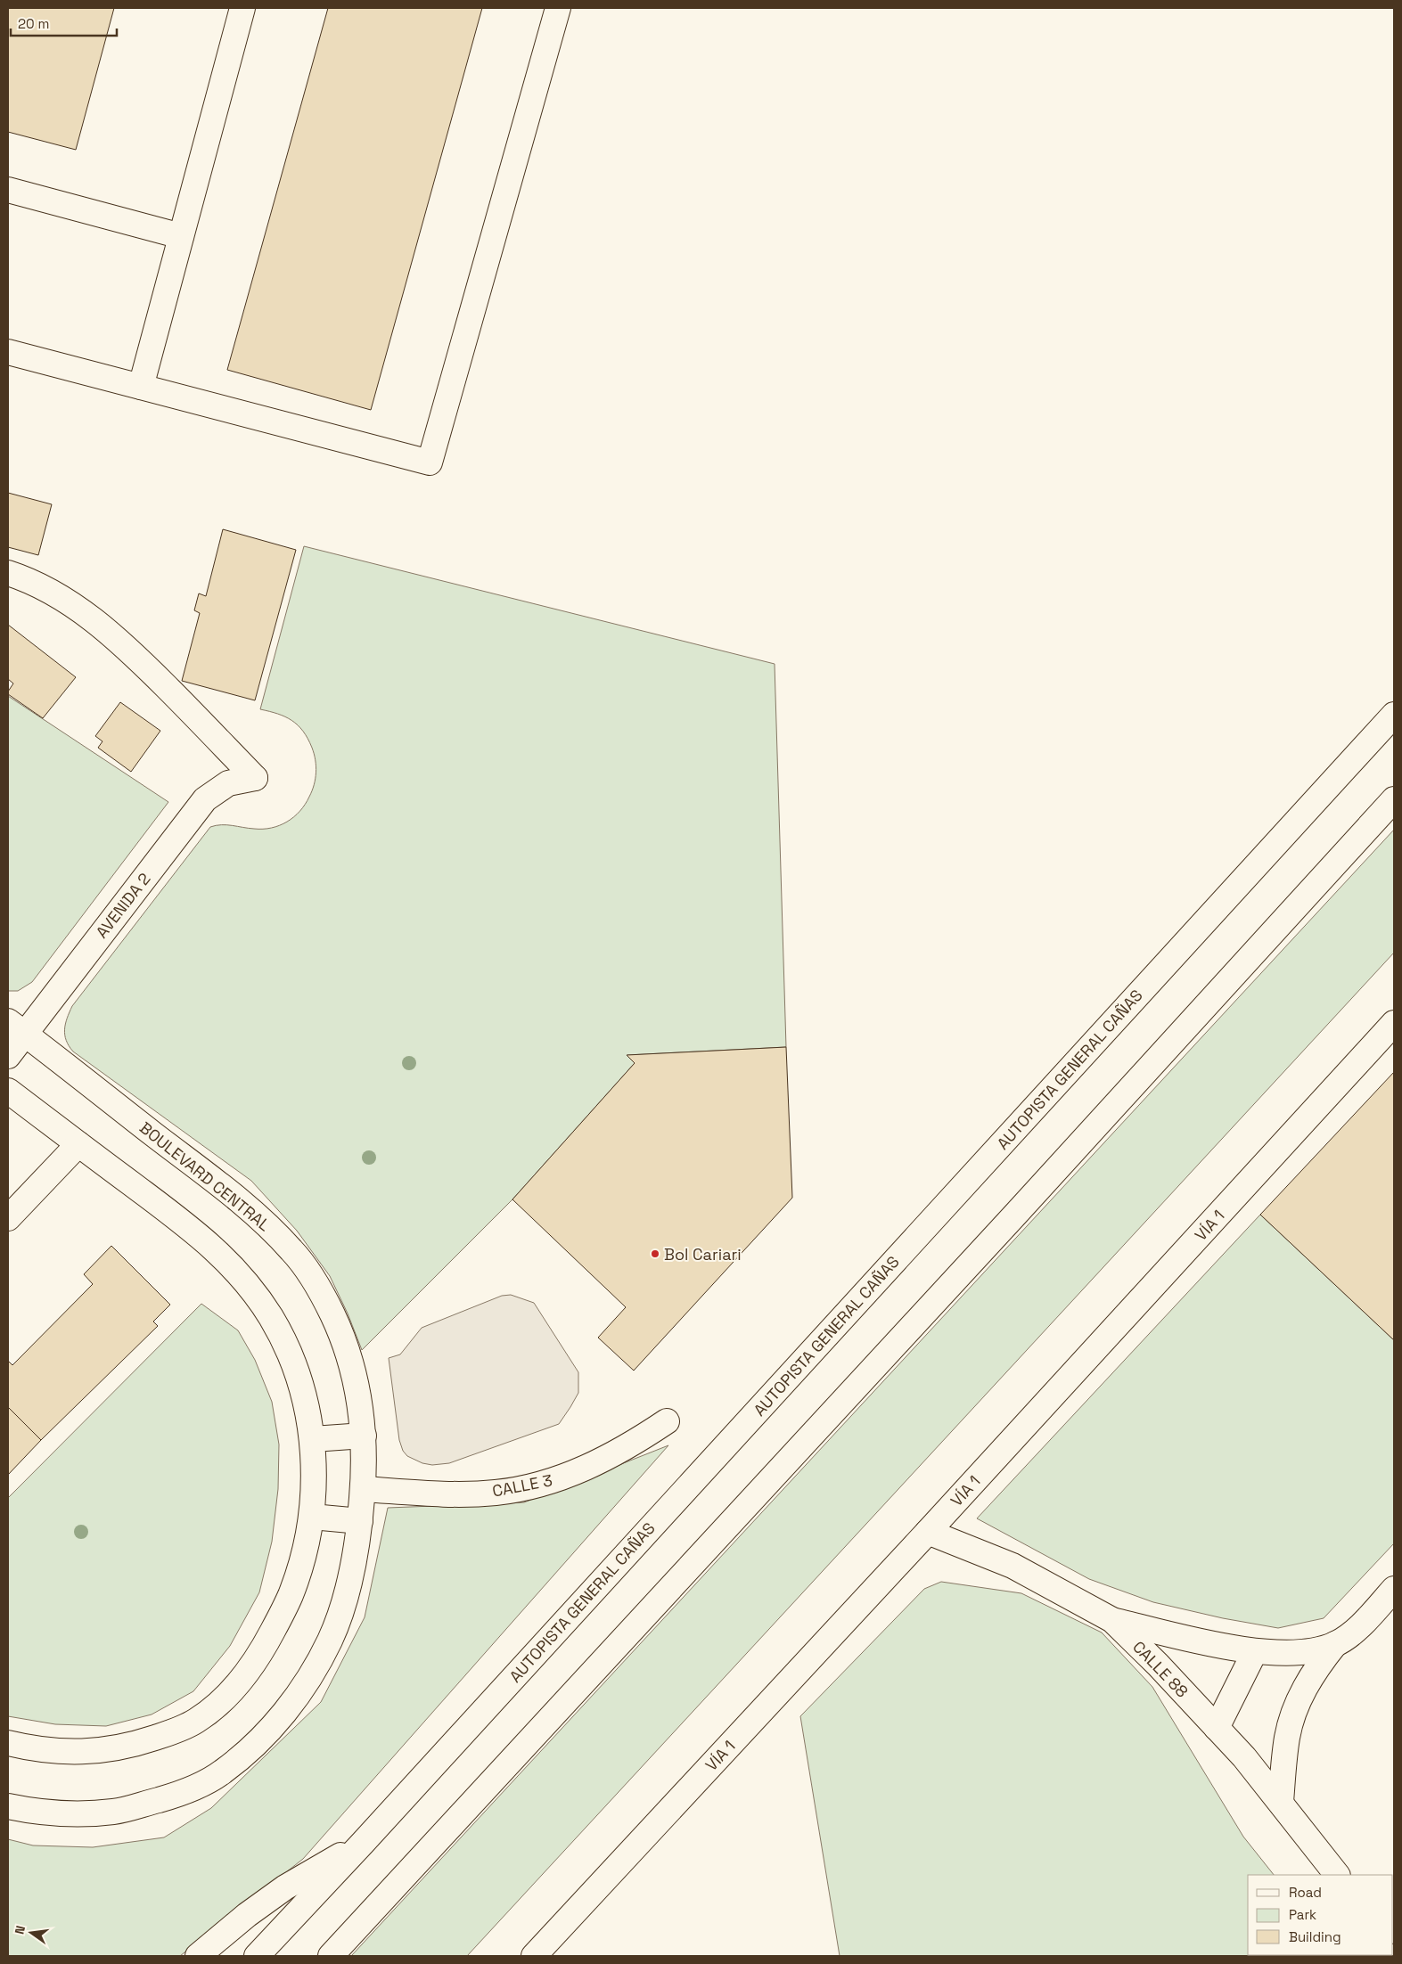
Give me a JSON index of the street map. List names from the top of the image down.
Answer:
{
  "streets": {
    "main road": [
      "AVENIDA 2",
      "AUTOPISTA GENERAL CAÑAS",
      "BOULEVARD CENTRAL",
      "VÍA 1",
      "CALLE 3",
      "CALLE 88"
    ]
  },
  "crossings": [
    ["AVENIDA 2", "BOULEVARD CENTRAL"],
    ["BOULEVARD CENTRAL", "CALLE 3"],
    ["VÍA 1", "CALLE 88"]
  ],
  "places": ["Bol Cariari"],
  "legend": ["Road", "Park", "Building"],
  "scale_bar": "20 m",
  "north": "left"
}
